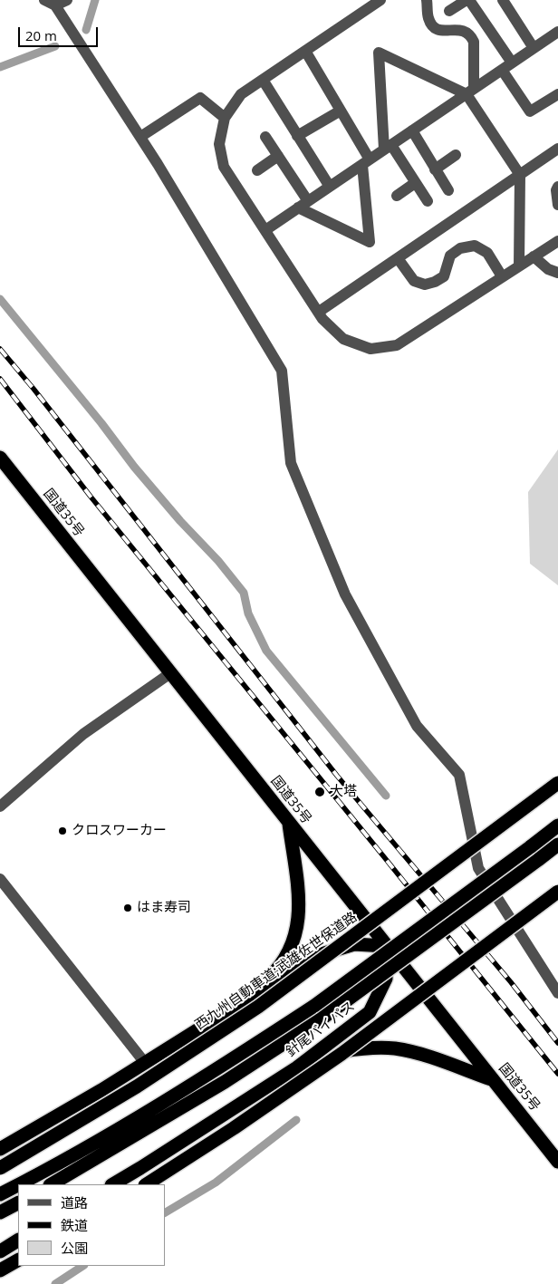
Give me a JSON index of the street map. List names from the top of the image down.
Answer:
{
  "streets": {
    "highway": ["国道35号", "西九州自動車道;武雄佐世保道路", "針尾バイパス"]
  },
  "crossings": [
    ["国道35号", "針尾バイパス"]
  ],
  "places": ["大塔", "クロスワーカー", "はま寿司"],
  "legend": ["道路", "鉄道", "公園"],
  "scale_bar": "20 m"
}
